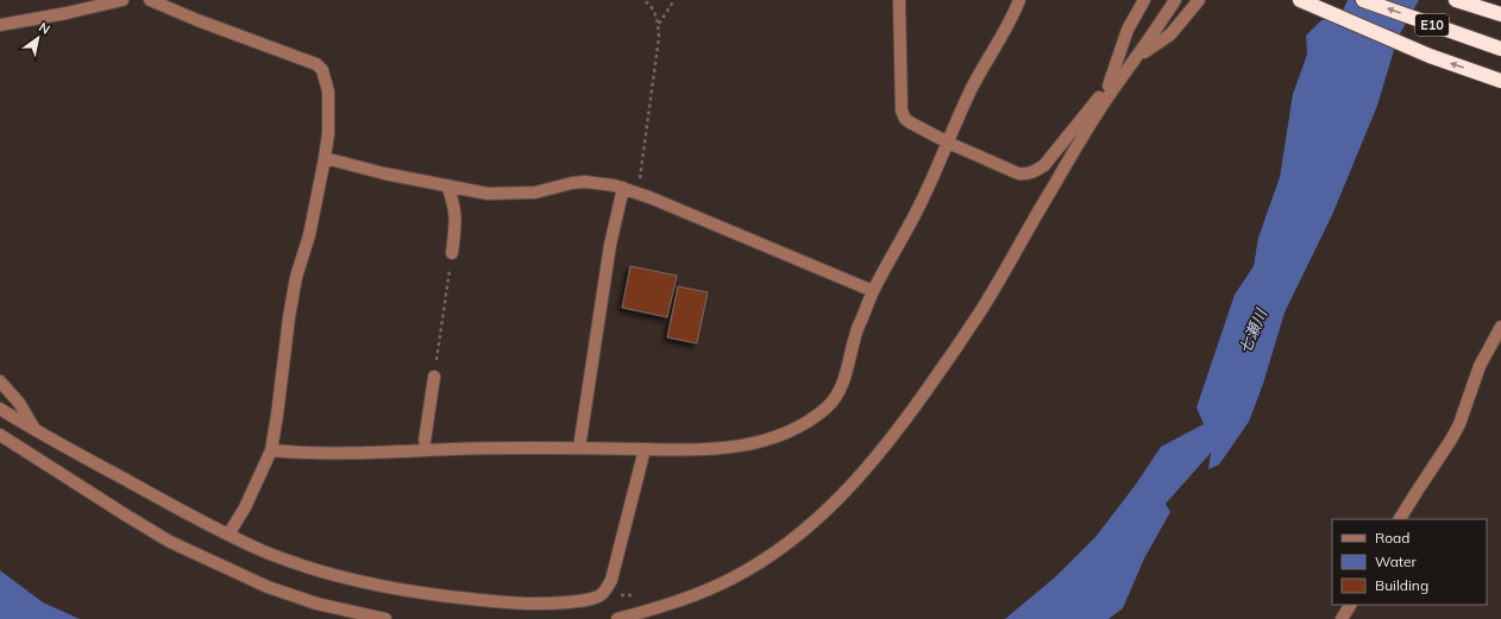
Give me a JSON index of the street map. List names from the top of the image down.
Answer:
{
  "streets": {
    "highway": ["E10"]
  },
  "water": ["七瀬川"],
  "legend": ["Road", "Water", "Building"],
  "north": "top right"
}
